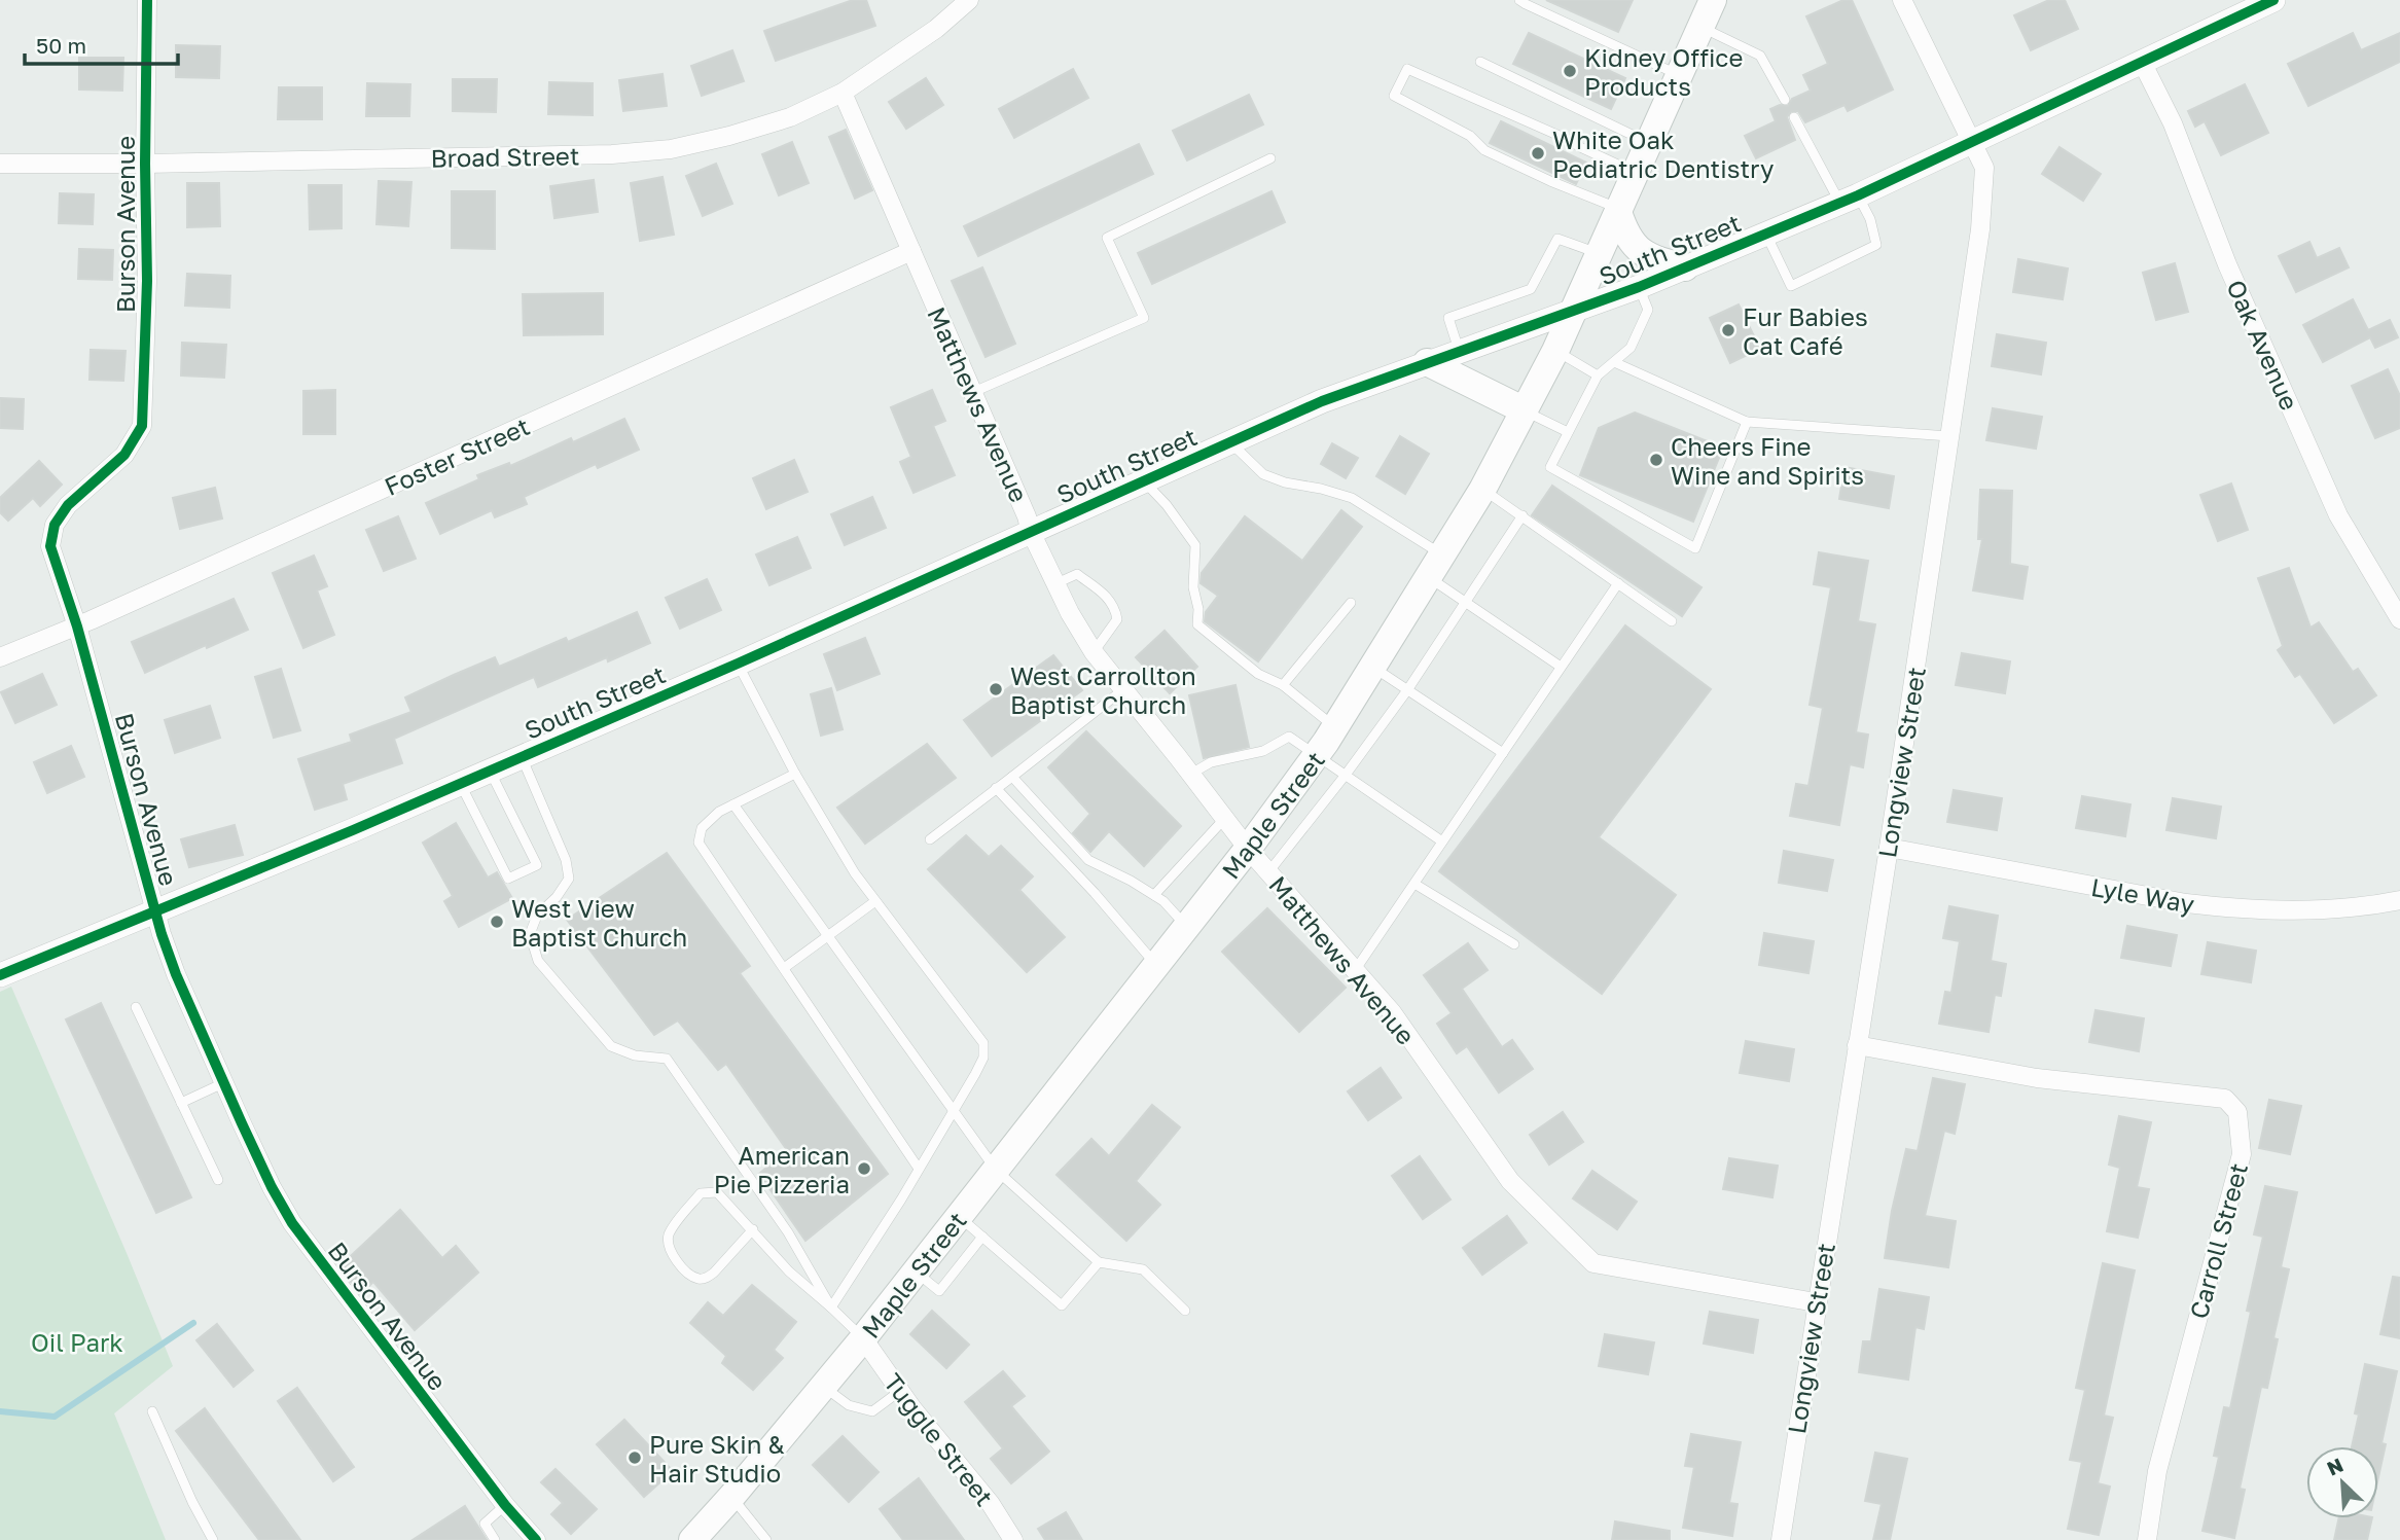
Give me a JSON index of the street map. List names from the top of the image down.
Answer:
{
  "streets": {
    "main road": ["Maple Street"],
    "street": [
      "Broad Street",
      "Burson Avenue",
      "South Street",
      "Oak Avenue",
      "Matthews Avenue",
      "Foster Street",
      "Longview Street",
      "Lyle Way",
      "Carroll Street",
      "Tuggle Street"
    ]
  },
  "crossings": [
    ["Broad Street", "Burson Avenue"],
    ["Broad Street", "Matthews Avenue"],
    ["Burson Avenue", "South Street"],
    ["Burson Avenue", "Foster Street"],
    ["South Street", "Oak Avenue"],
    ["South Street", "Matthews Avenue"],
    ["South Street", "Longview Street"],
    ["South Street", "Maple Street"],
    ["Matthews Avenue", "Foster Street"],
    ["Matthews Avenue", "Longview Street"],
    ["Matthews Avenue", "Maple Street"],
    ["Longview Street", "Lyle Way"],
    ["Longview Street", "Carroll Street"],
    ["Maple Street", "Tuggle Street"]
  ],
  "parks": ["Oil Park"],
  "places": [
    "Kidney Office Products",
    "White Oak Pediatric Dentistry",
    "Fur Babies Cat Café",
    "Cheers Fine Wine and Spirits",
    "West Carrollton Baptist Church",
    "West View Baptist Church",
    "American Pie Pizzeria",
    "Pure Skin & Hair Studio"
  ],
  "scale_bar": "50 m",
  "north": "top left"
}
